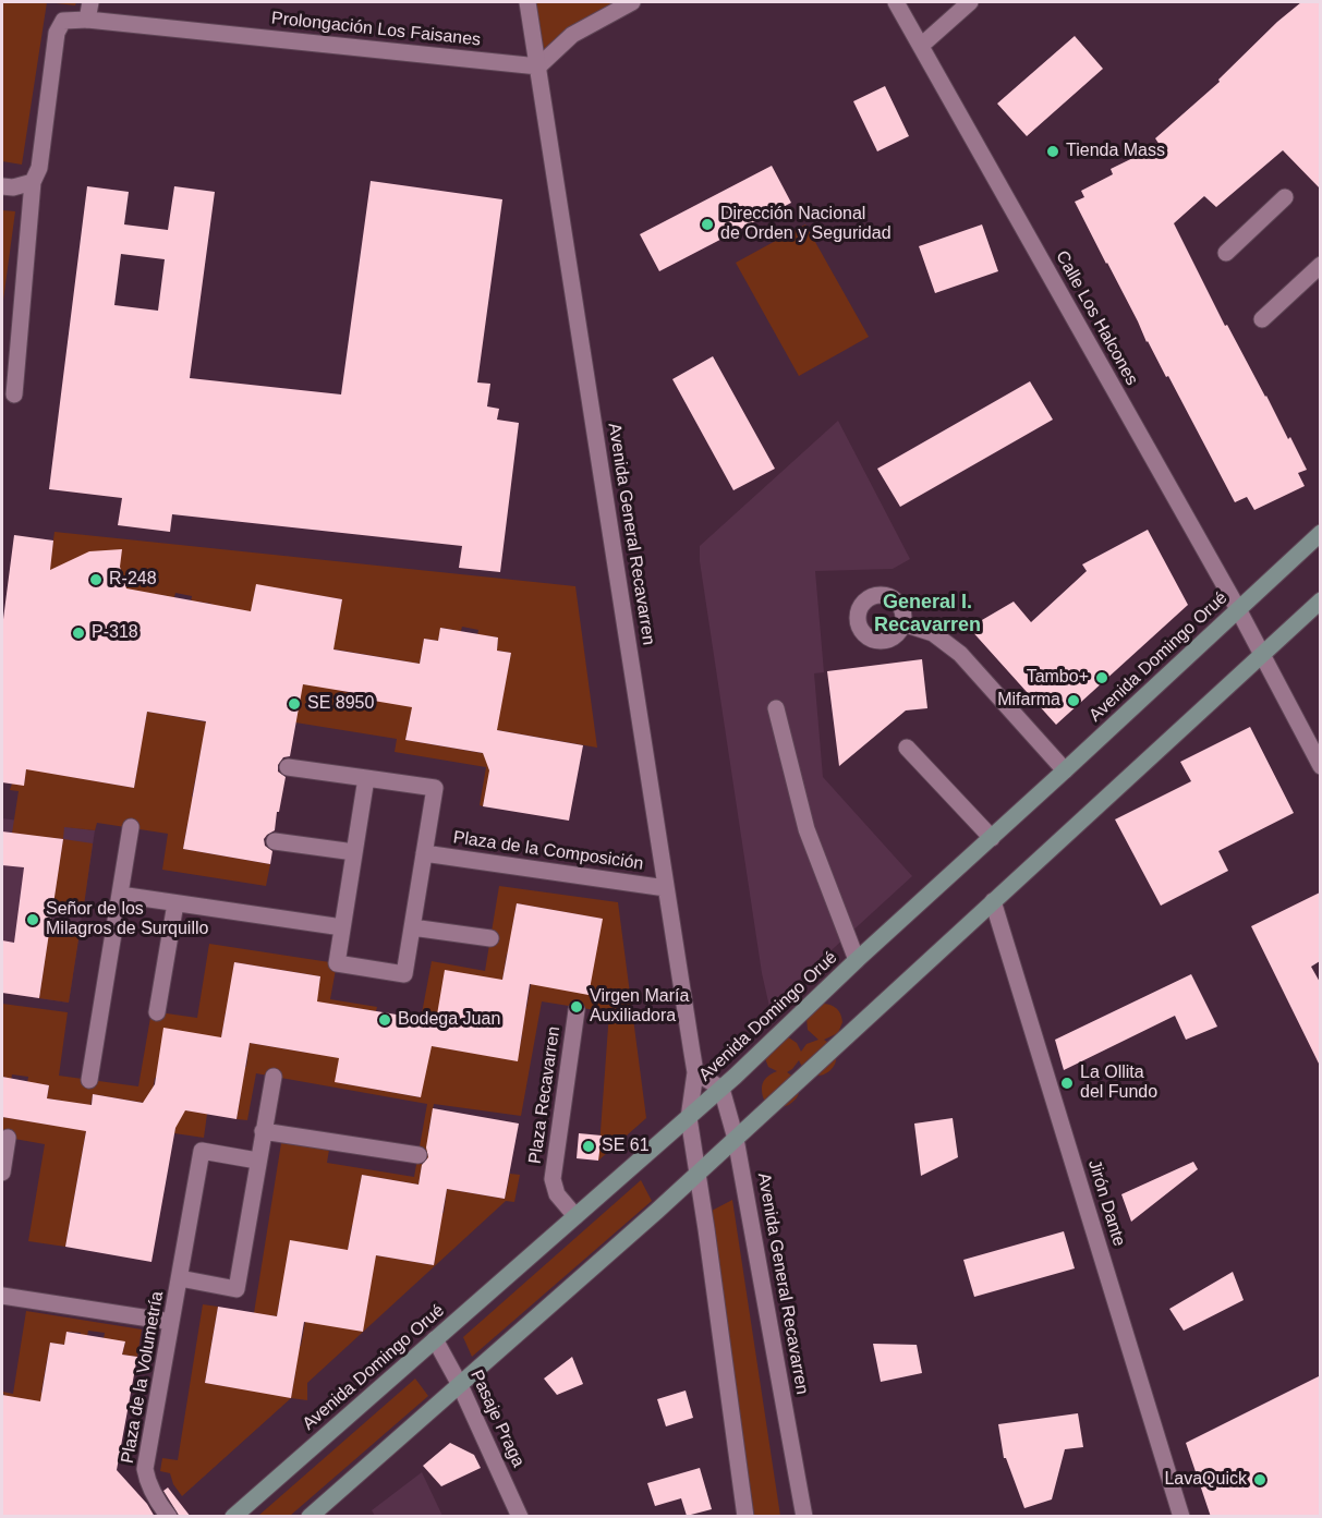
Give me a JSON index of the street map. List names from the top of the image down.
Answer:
{
  "streets": {
    "main road": ["Avenida Domingo Orué"],
    "street": [
      "Prolongación Los Faisanes",
      "Calle Los Halcones",
      "Avenida General Recavarren",
      "Plaza de la Composición",
      "Plaza Recavarren",
      "Jirón Dante",
      "Plaza de la Volumetría",
      "Pasaje Praga"
    ]
  },
  "crossings": [
    ["Prolongación Los Faisanes", "Avenida General Recavarren"],
    ["Calle Los Halcones", "Avenida Domingo Orué"],
    ["Avenida General Recavarren", "Avenida Domingo Orué"],
    ["Avenida General Recavarren", "Plaza de la Composición"],
    ["Avenida Domingo Orué", "Plaza Recavarren"],
    ["Avenida Domingo Orué", "Pasaje Praga"]
  ],
  "districts": ["General I. Recavarren"],
  "places": [
    "Tienda Mass",
    "Dirección Nacional de Orden y Seguridad",
    "R-248",
    "P-318",
    "Tambo+",
    "Mifarma",
    "SE 8950",
    "Señor de los Milagros de Surquillo",
    "Virgen María Auxiliadora",
    "Bodega Juan",
    "La Ollita del Fundo",
    "SE 61",
    "LavaQuick"
  ]
}
